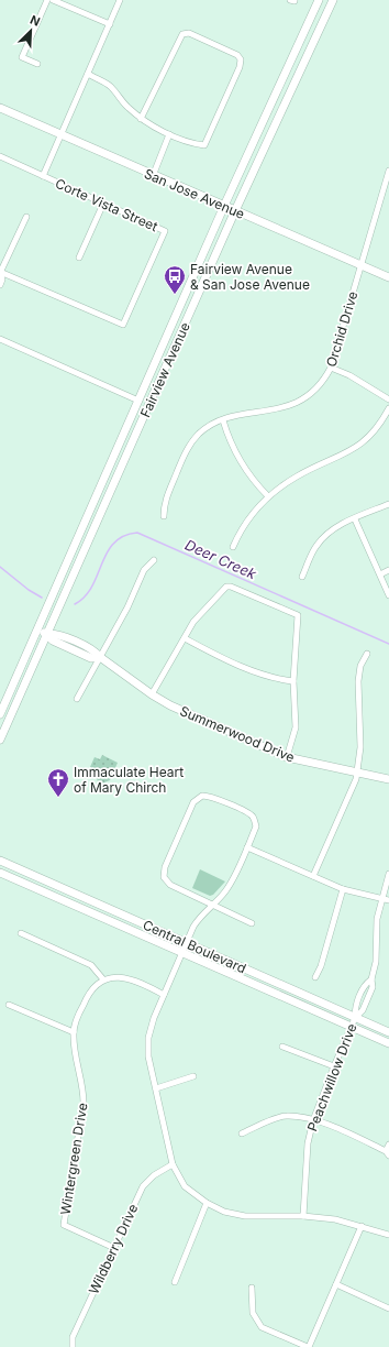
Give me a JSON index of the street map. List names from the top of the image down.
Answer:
{
  "streets": {
    "street": [
      "San Jose Avenue",
      "Corte Vista Street",
      "Orchid Drive",
      "Fairview Avenue",
      "Summerwood Drive",
      "Central Boulevard",
      "Peachwillow Drive",
      "Wintergreen Drive",
      "Wildberry Drive"
    ]
  },
  "crossings": [
    ["San Jose Avenue", "Orchid Drive"],
    ["San Jose Avenue", "Fairview Avenue"],
    ["Fairview Avenue", "Summerwood Drive"],
    ["Central Boulevard", "Peachwillow Drive"],
    ["Wintergreen Drive", "Wildberry Drive"]
  ],
  "water": ["Deer Creek"],
  "places": {
    "bus stop": ["Fairview Avenue & San Jose Avenue"],
    "church": ["Immaculate Heart of Mary Chirch"]
  },
  "north": "top right"
}
